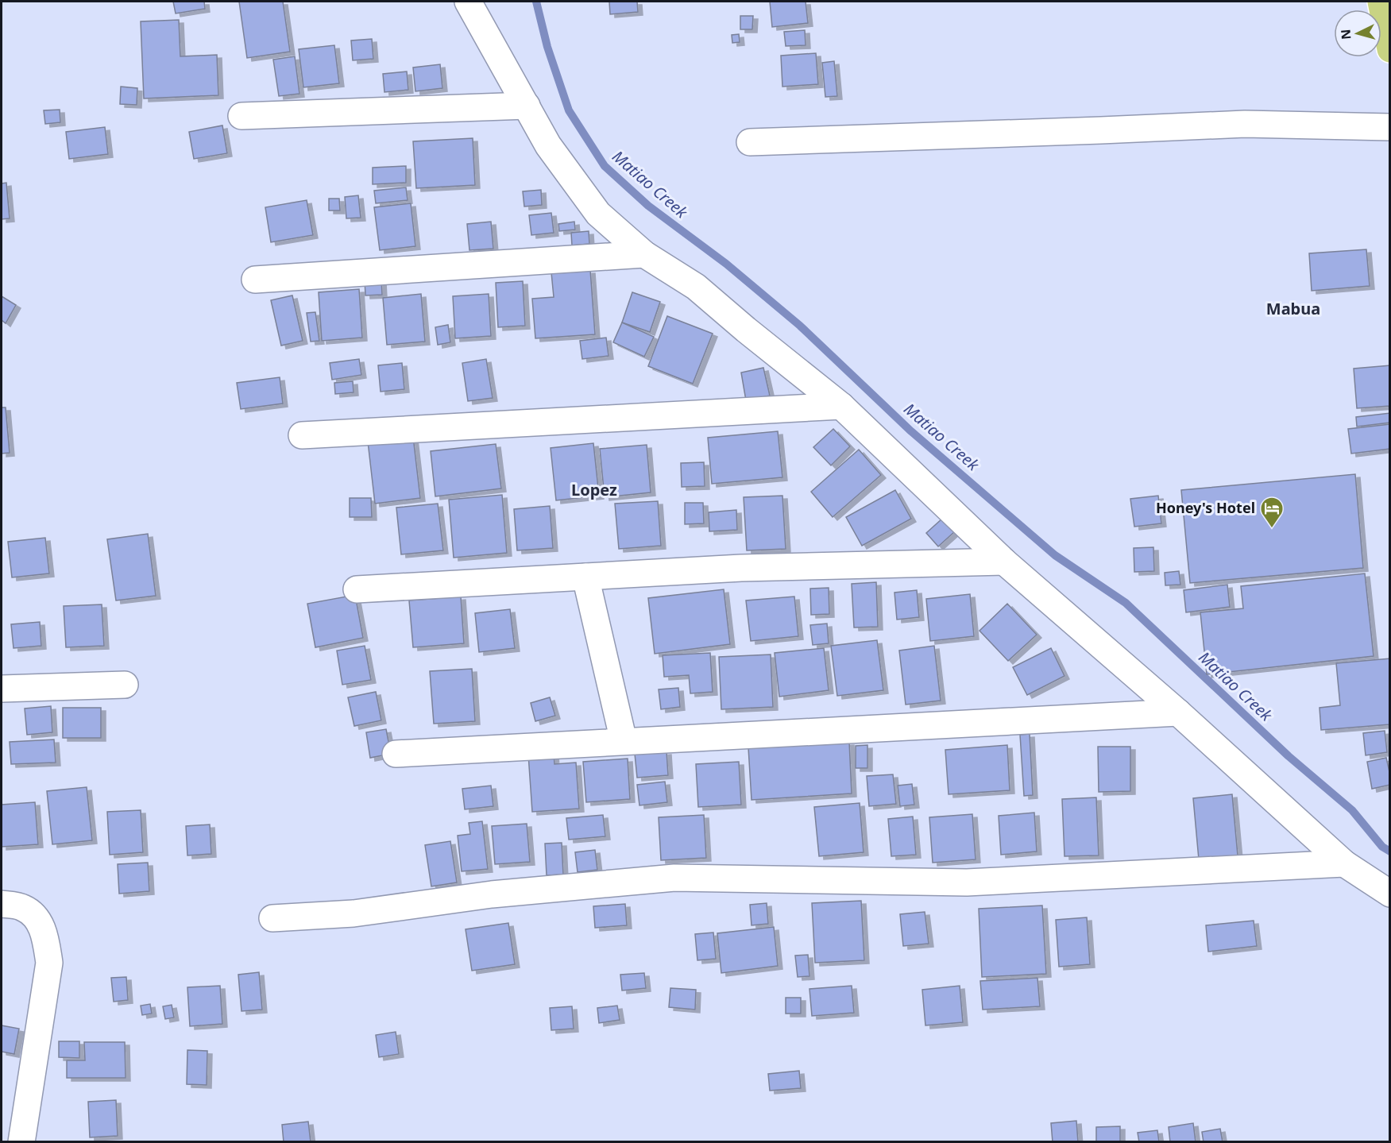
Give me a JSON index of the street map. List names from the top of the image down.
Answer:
{
  "districts": ["Mabua", "Lopez"],
  "water": ["Matiao Creek"],
  "places": {
    "hotel": ["Honey's Hotel"]
  },
  "north": "left"
}
